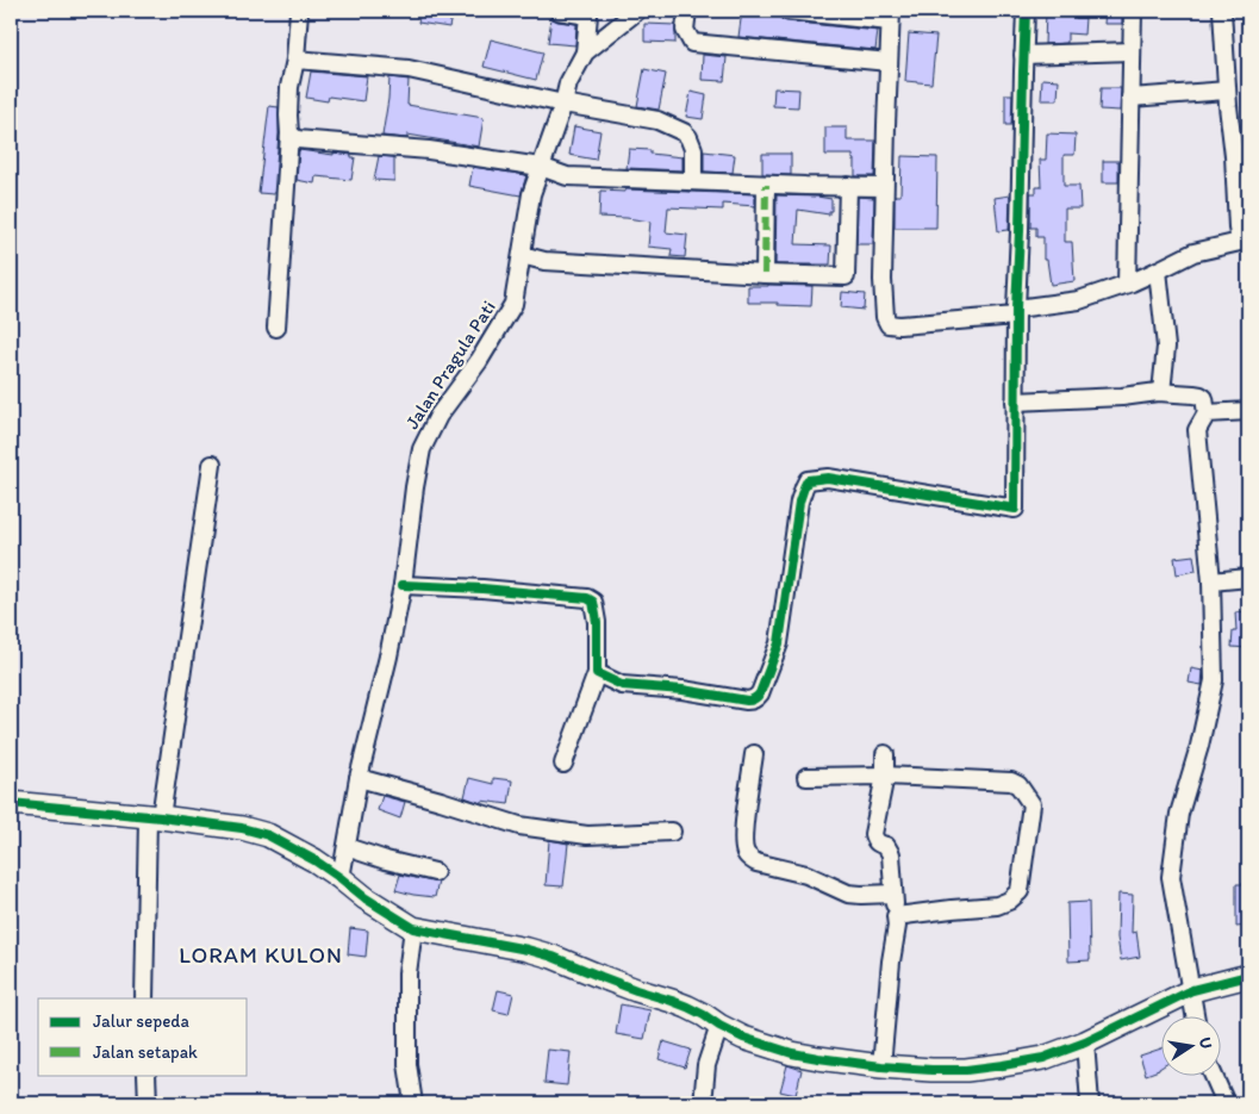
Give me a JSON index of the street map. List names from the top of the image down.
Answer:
{
  "streets": {
    "street": ["Jalan Pragula Pati"]
  },
  "districts": ["LORAM KULON"],
  "legend": ["Jalur sepeda", "Jalan setapak"],
  "north": "right"
}
